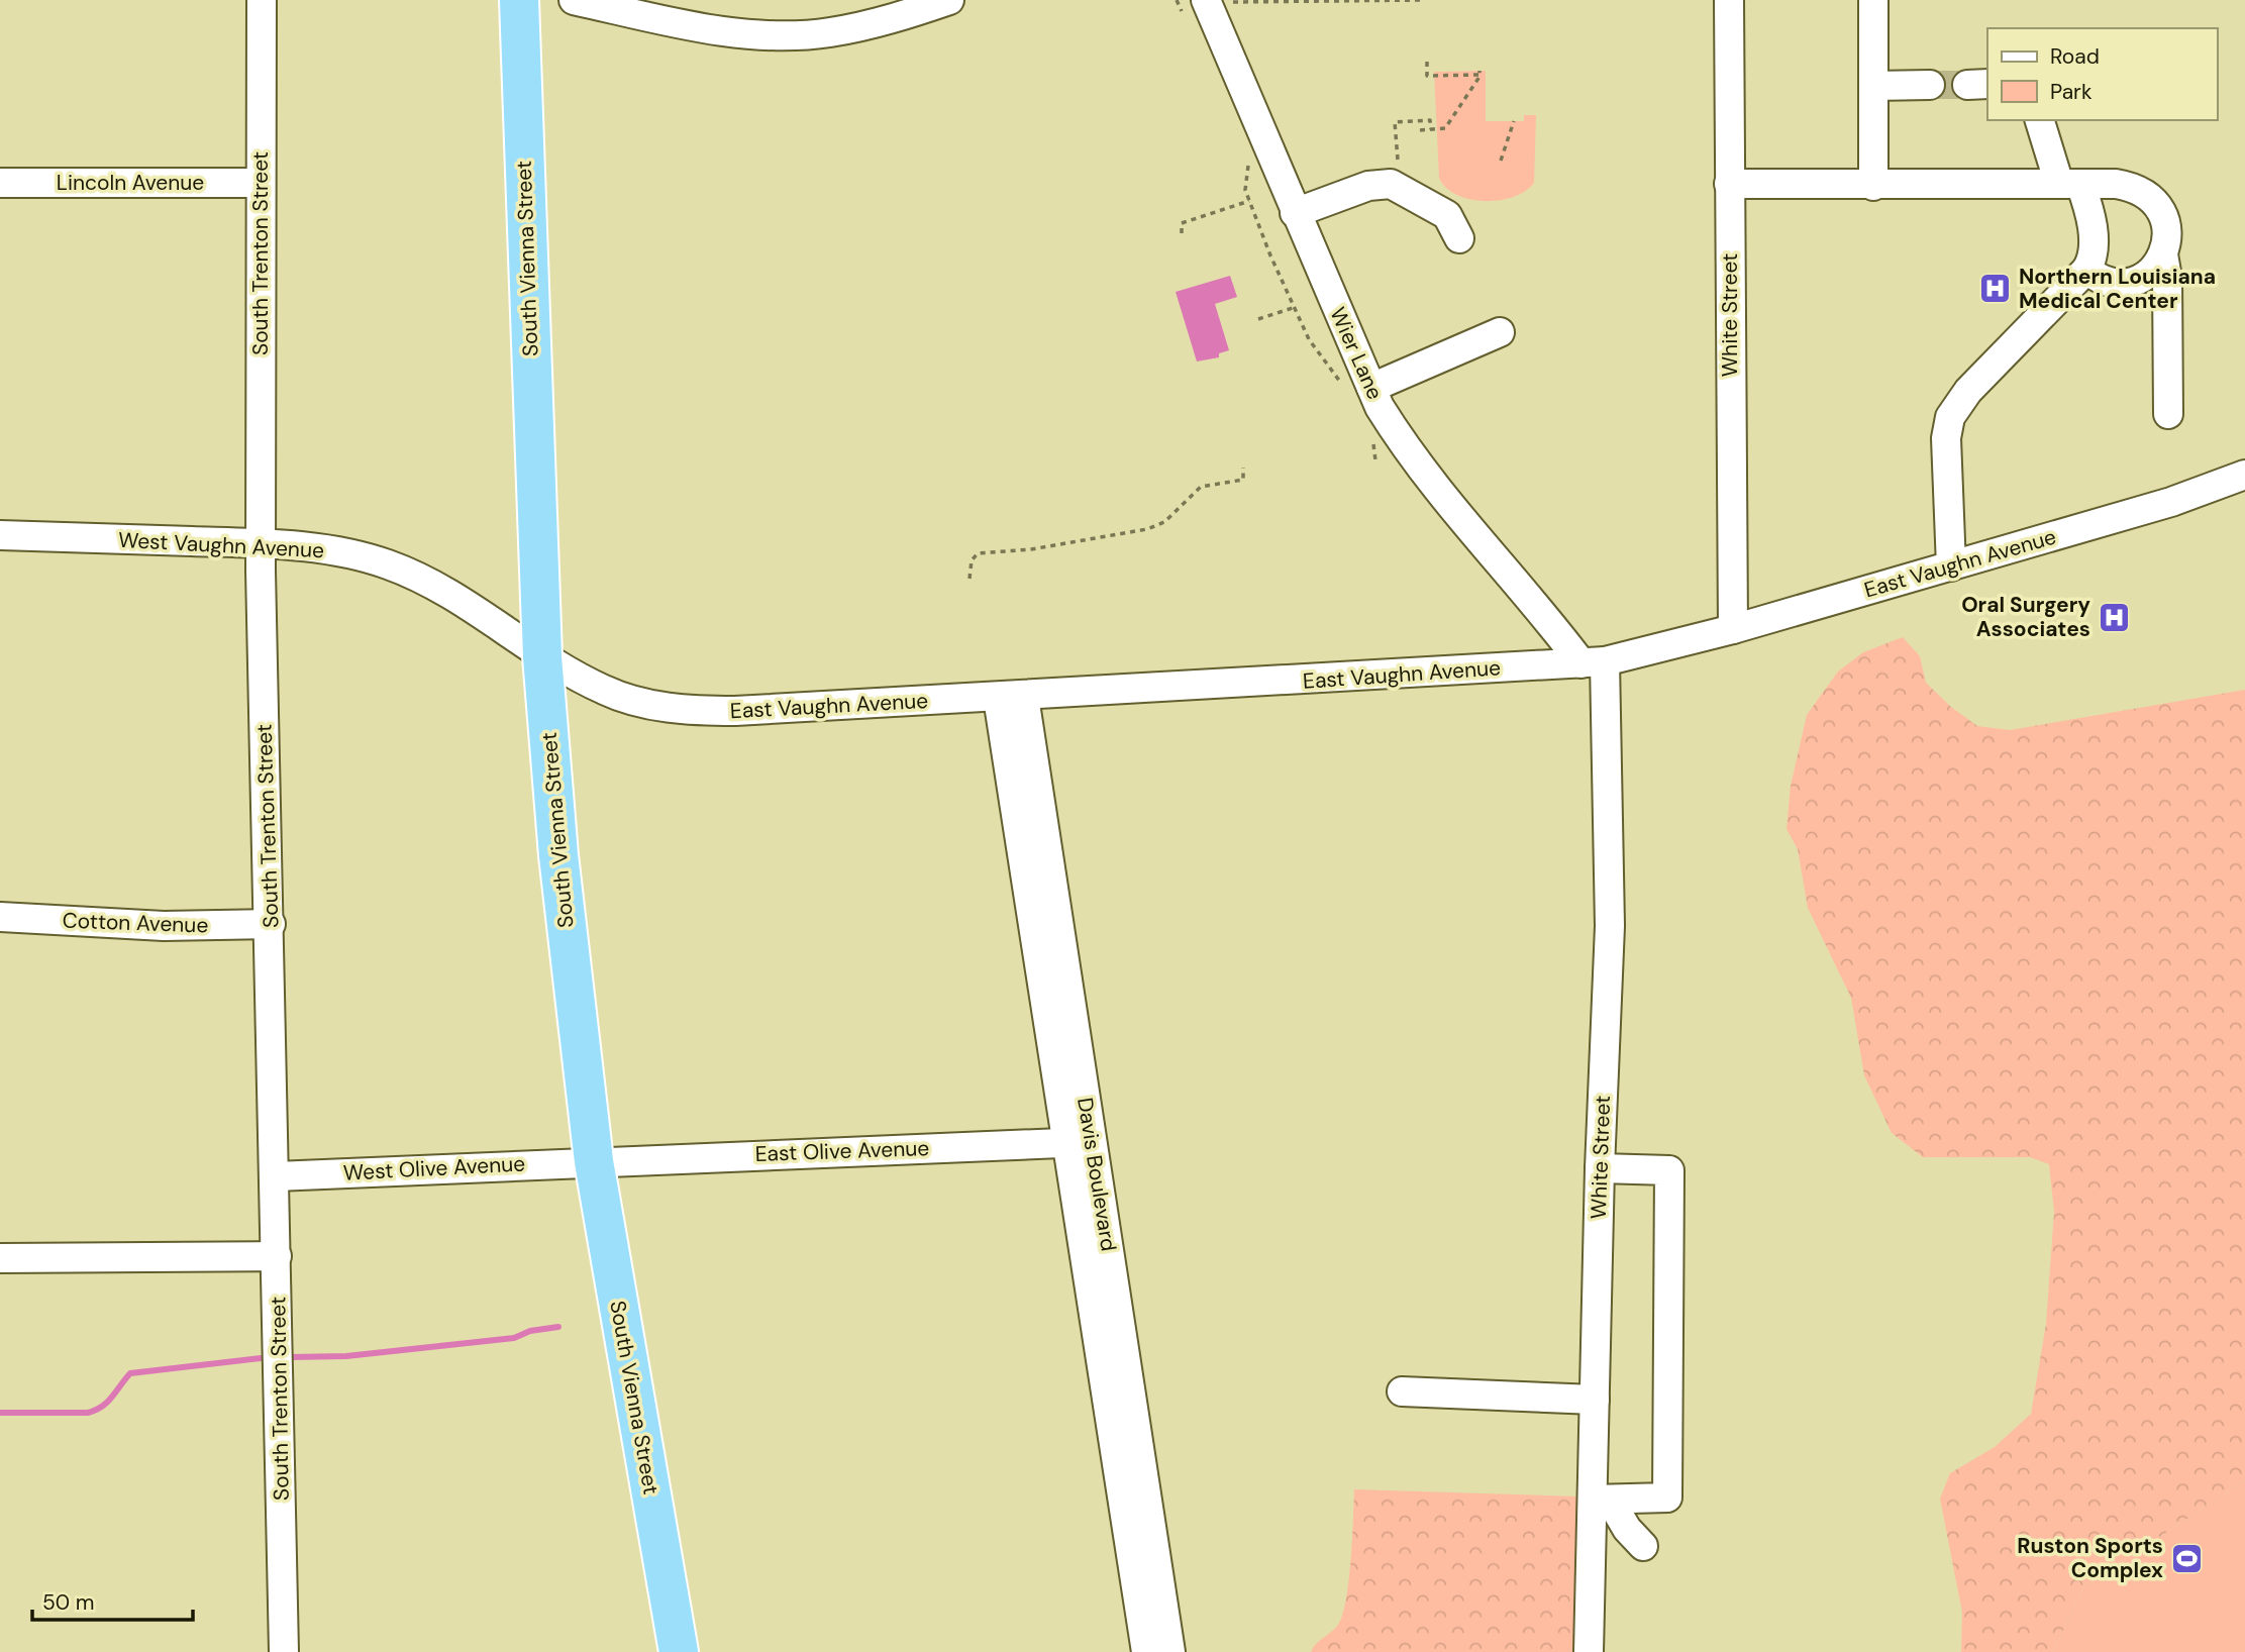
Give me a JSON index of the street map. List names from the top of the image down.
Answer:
{
  "streets": {
    "highway": ["South Vienna Street"],
    "street": [
      "Lincoln Avenue",
      "South Trenton Street",
      "White Street",
      "Wier Lane",
      "West Vaughn Avenue",
      "East Vaughn Avenue",
      "Cotton Avenue",
      "East Olive Avenue",
      "West Olive Avenue",
      "Davis Boulevard"
    ]
  },
  "crossings": [
    ["Lincoln Avenue", "South Trenton Street"],
    ["South Trenton Street", "West Vaughn Avenue"],
    ["South Trenton Street", "Cotton Avenue"],
    ["South Trenton Street", "West Olive Avenue"],
    ["South Vienna Street", "West Vaughn Avenue"],
    ["South Vienna Street", "East Vaughn Avenue"],
    ["South Vienna Street", "East Olive Avenue"],
    ["South Vienna Street", "West Olive Avenue"],
    ["White Street", "Wier Lane"],
    ["White Street", "East Vaughn Avenue"],
    ["Wier Lane", "East Vaughn Avenue"],
    ["West Vaughn Avenue", "East Vaughn Avenue"],
    ["East Vaughn Avenue", "Davis Boulevard"],
    ["East Olive Avenue", "West Olive Avenue"],
    ["East Olive Avenue", "Davis Boulevard"]
  ],
  "places": {
    "hospital": ["Northern Louisiana Medical Center", "Oral Surgery Associates"],
    "sports": ["Ruston Sports Complex"]
  },
  "legend": ["Road", "Park"],
  "scale_bar": "50 m"
}
